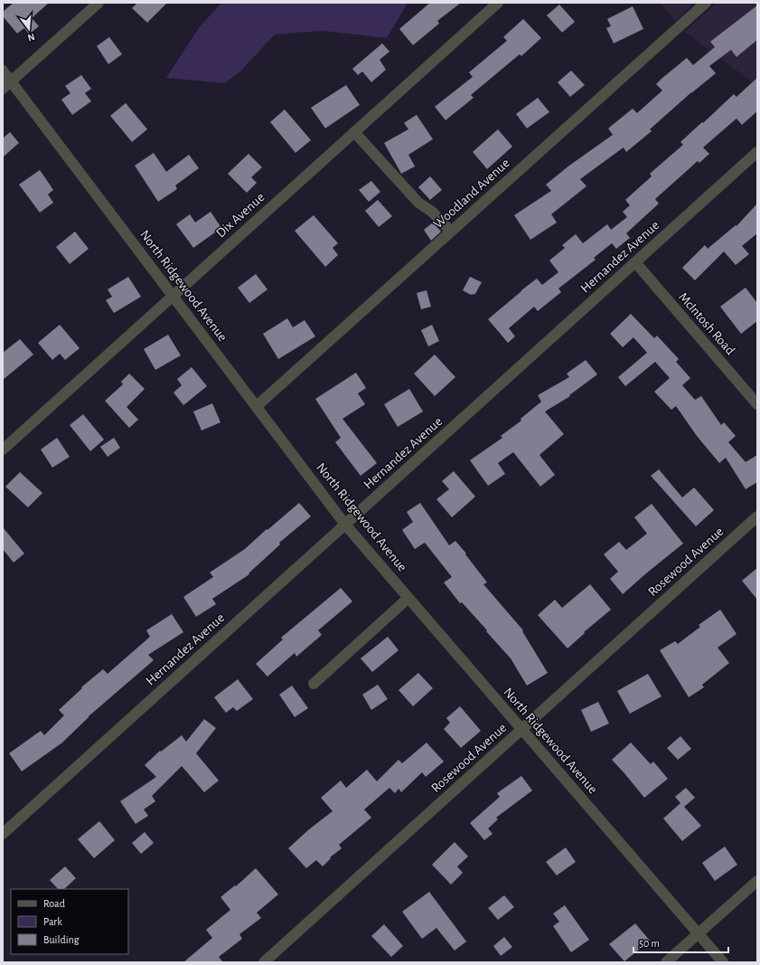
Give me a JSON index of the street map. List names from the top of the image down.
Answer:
{
  "streets": {
    "street": [
      "Woodland Avenue",
      "Dix Avenue",
      "Hernandez Avenue",
      "North Ridgewood Avenue",
      "McIntosh Road",
      "Rosewood Avenue"
    ]
  },
  "crossings": [
    ["Woodland Avenue", "North Ridgewood Avenue"],
    ["Dix Avenue", "North Ridgewood Avenue"],
    ["Hernandez Avenue", "North Ridgewood Avenue"],
    ["Hernandez Avenue", "McIntosh Road"],
    ["North Ridgewood Avenue", "Rosewood Avenue"]
  ],
  "legend": ["Road", "Park", "Building"],
  "scale_bar": "50 m",
  "north": "bottom"
}
